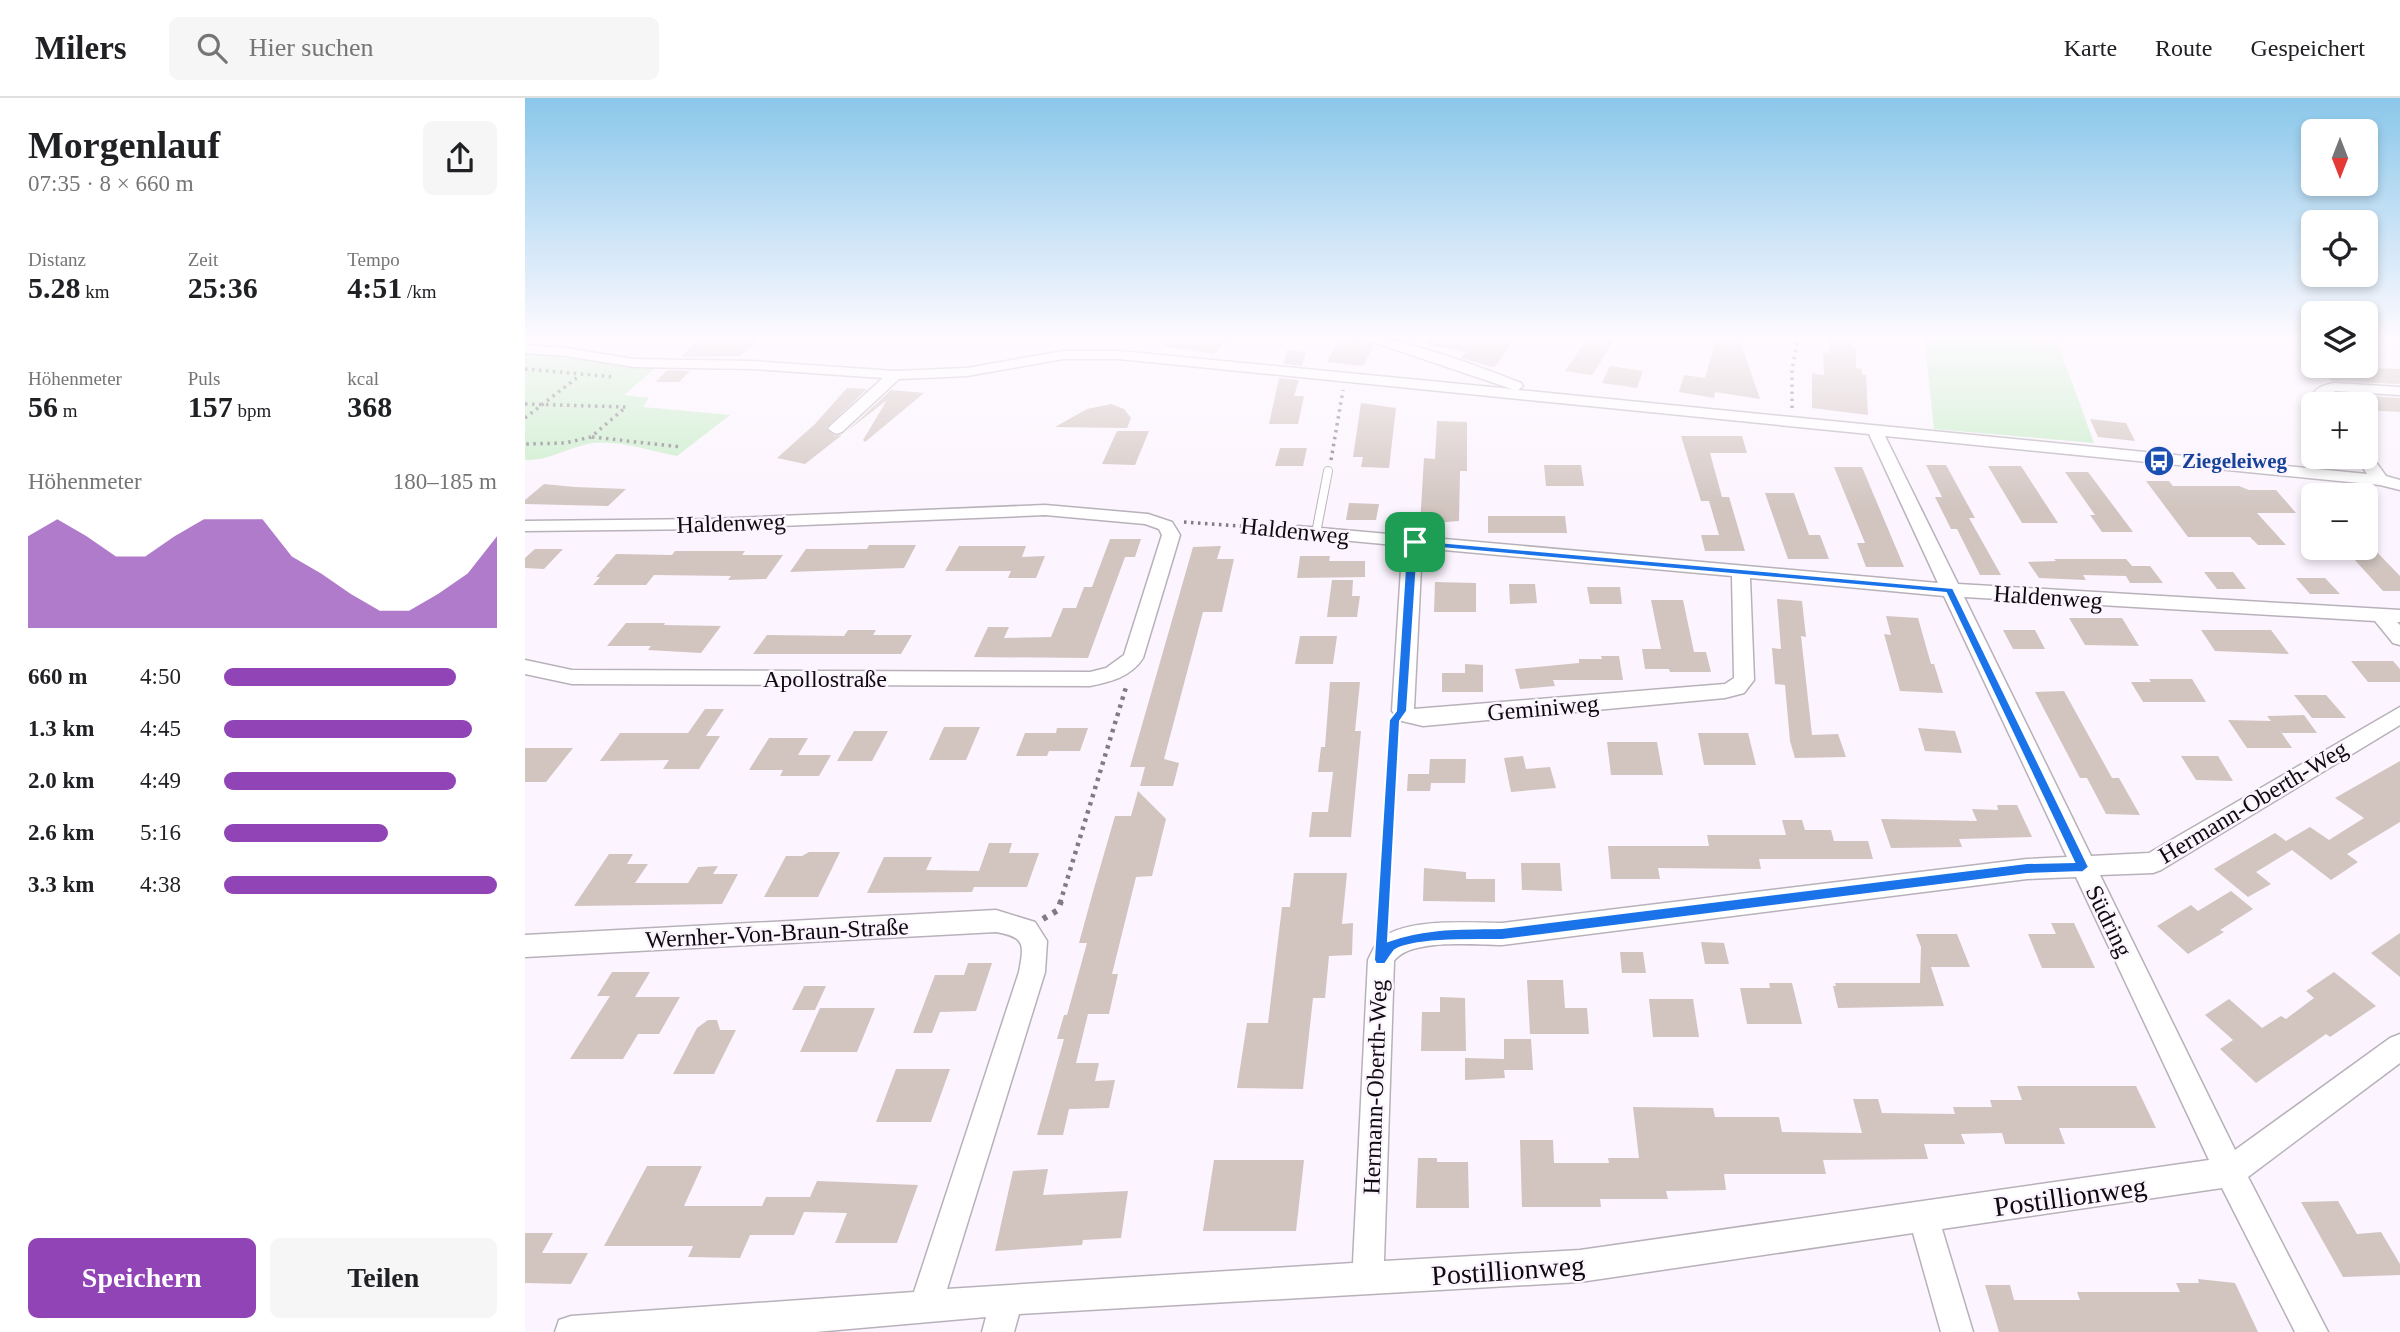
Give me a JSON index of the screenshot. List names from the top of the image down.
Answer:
{
  "streets": {
    "street": [
      "Haldenweg",
      "Apollostraße",
      "Geminiweg",
      "Hermann-Oberth-Weg",
      "Südring",
      "Wernher-Von-Braun-Straße",
      "Postillionweg"
    ]
  },
  "crossings": [
    ["Haldenweg", "Geminiweg"],
    ["Haldenweg", "Südring"],
    ["Hermann-Oberth-Weg", "Südring"],
    ["Hermann-Oberth-Weg", "Postillionweg"],
    ["Südring", "Postillionweg"]
  ],
  "places": {
    "bus stop": ["Ziegeleiweg"]
  },
  "north": "bottom",
  "page": {
    "header": "Milers",
    "search": "Hier suchen",
    "nav": ["Karte", "Route", "Gespeichert"],
    "heading": ["Morgenlauf", "07:35 · 8 × 660 m"],
    "map_buttons": ["+", "−"],
    "stats": [
      ["Distanz", "5.28 km"],
      ["Zeit", "25:36"],
      ["Tempo", "4:51 /km"],
      ["Höhenmeter", "56 m"],
      ["Puls", "157 bpm"],
      ["kcal", "368"]
    ],
    "chart": ["Höhenmeter", "180–185 m"],
    "list": [
      {
        "name": "660 m",
        "note": "4:50"
      },
      {
        "name": "1.3 km",
        "note": "4:45"
      },
      {
        "name": "2.0 km",
        "note": "4:49"
      },
      {
        "name": "2.6 km",
        "note": "5:16"
      },
      {
        "name": "3.3 km",
        "note": "4:38"
      }
    ],
    "buttons": ["Speichern", "Teilen"]
  }
}
